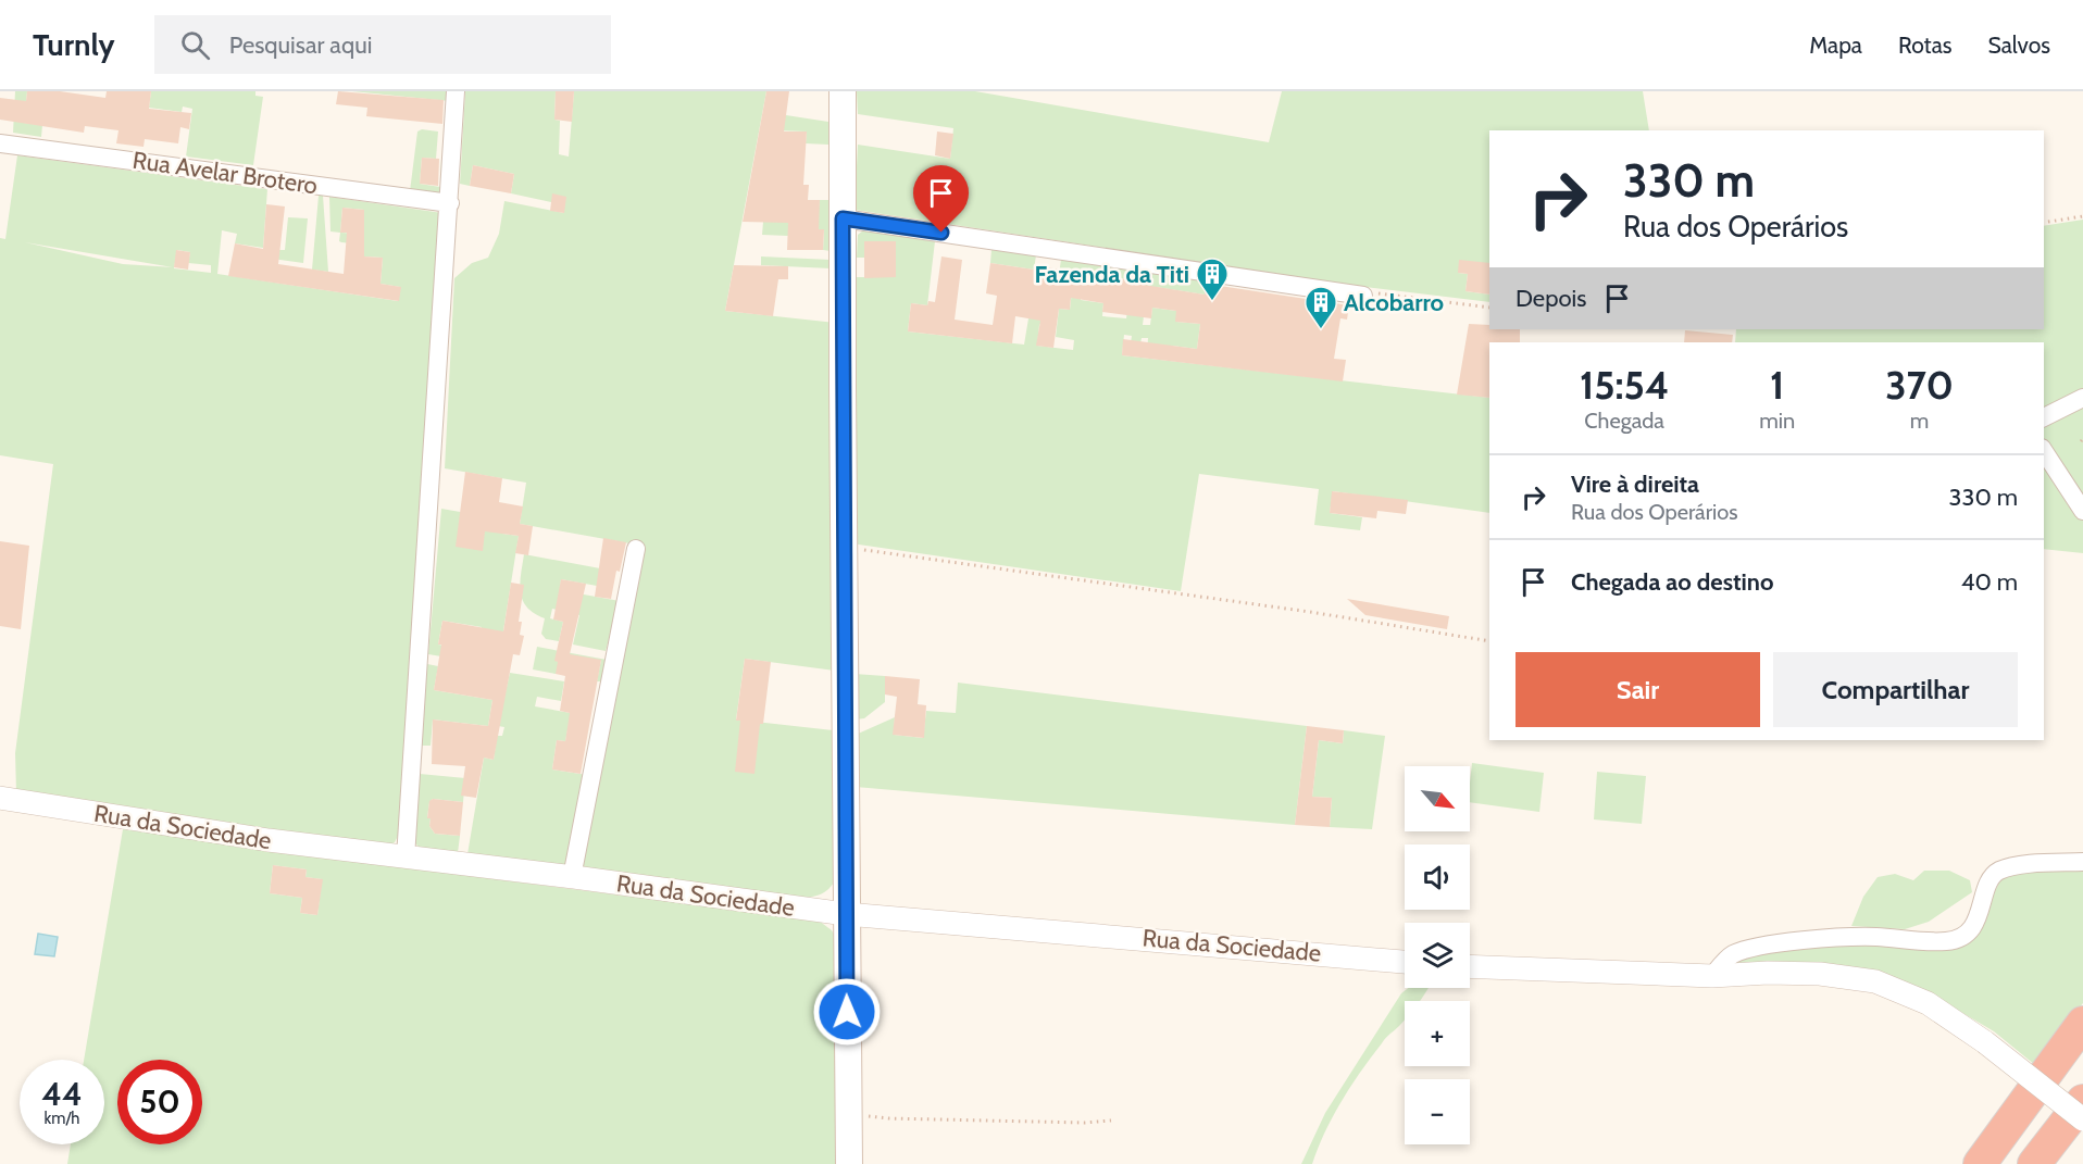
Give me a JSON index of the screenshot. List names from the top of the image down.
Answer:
{
  "streets": {
    "street": ["Rua Avelar Brotero", "Rua da Sociedade"]
  },
  "places": {
    "building": ["Fazenda da Titi", "Alcobarro"]
  },
  "north": "bottom right",
  "page": {
    "header": "Turnly",
    "search": "Pesquisar aqui",
    "nav": ["Mapa", "Rotas", "Salvos"],
    "turn": ["330 m", "Rua dos Operários"],
    "then": "Depois",
    "eta": [
      "15:54",
      "Chegada",
      "1",
      "min",
      "370",
      "m"
    ],
    "list": [
      {
        "name": "Vire à direita",
        "note": "Rua dos Operários",
        "value": "330 m"
      },
      {
        "name": "Chegada ao destino",
        "value": "40 m"
      }
    ],
    "buttons": ["Sair", "Compartilhar"],
    "map_buttons": ["+", "−"],
    "speed": "44 km/h",
    "limit": "50"
  }
}
